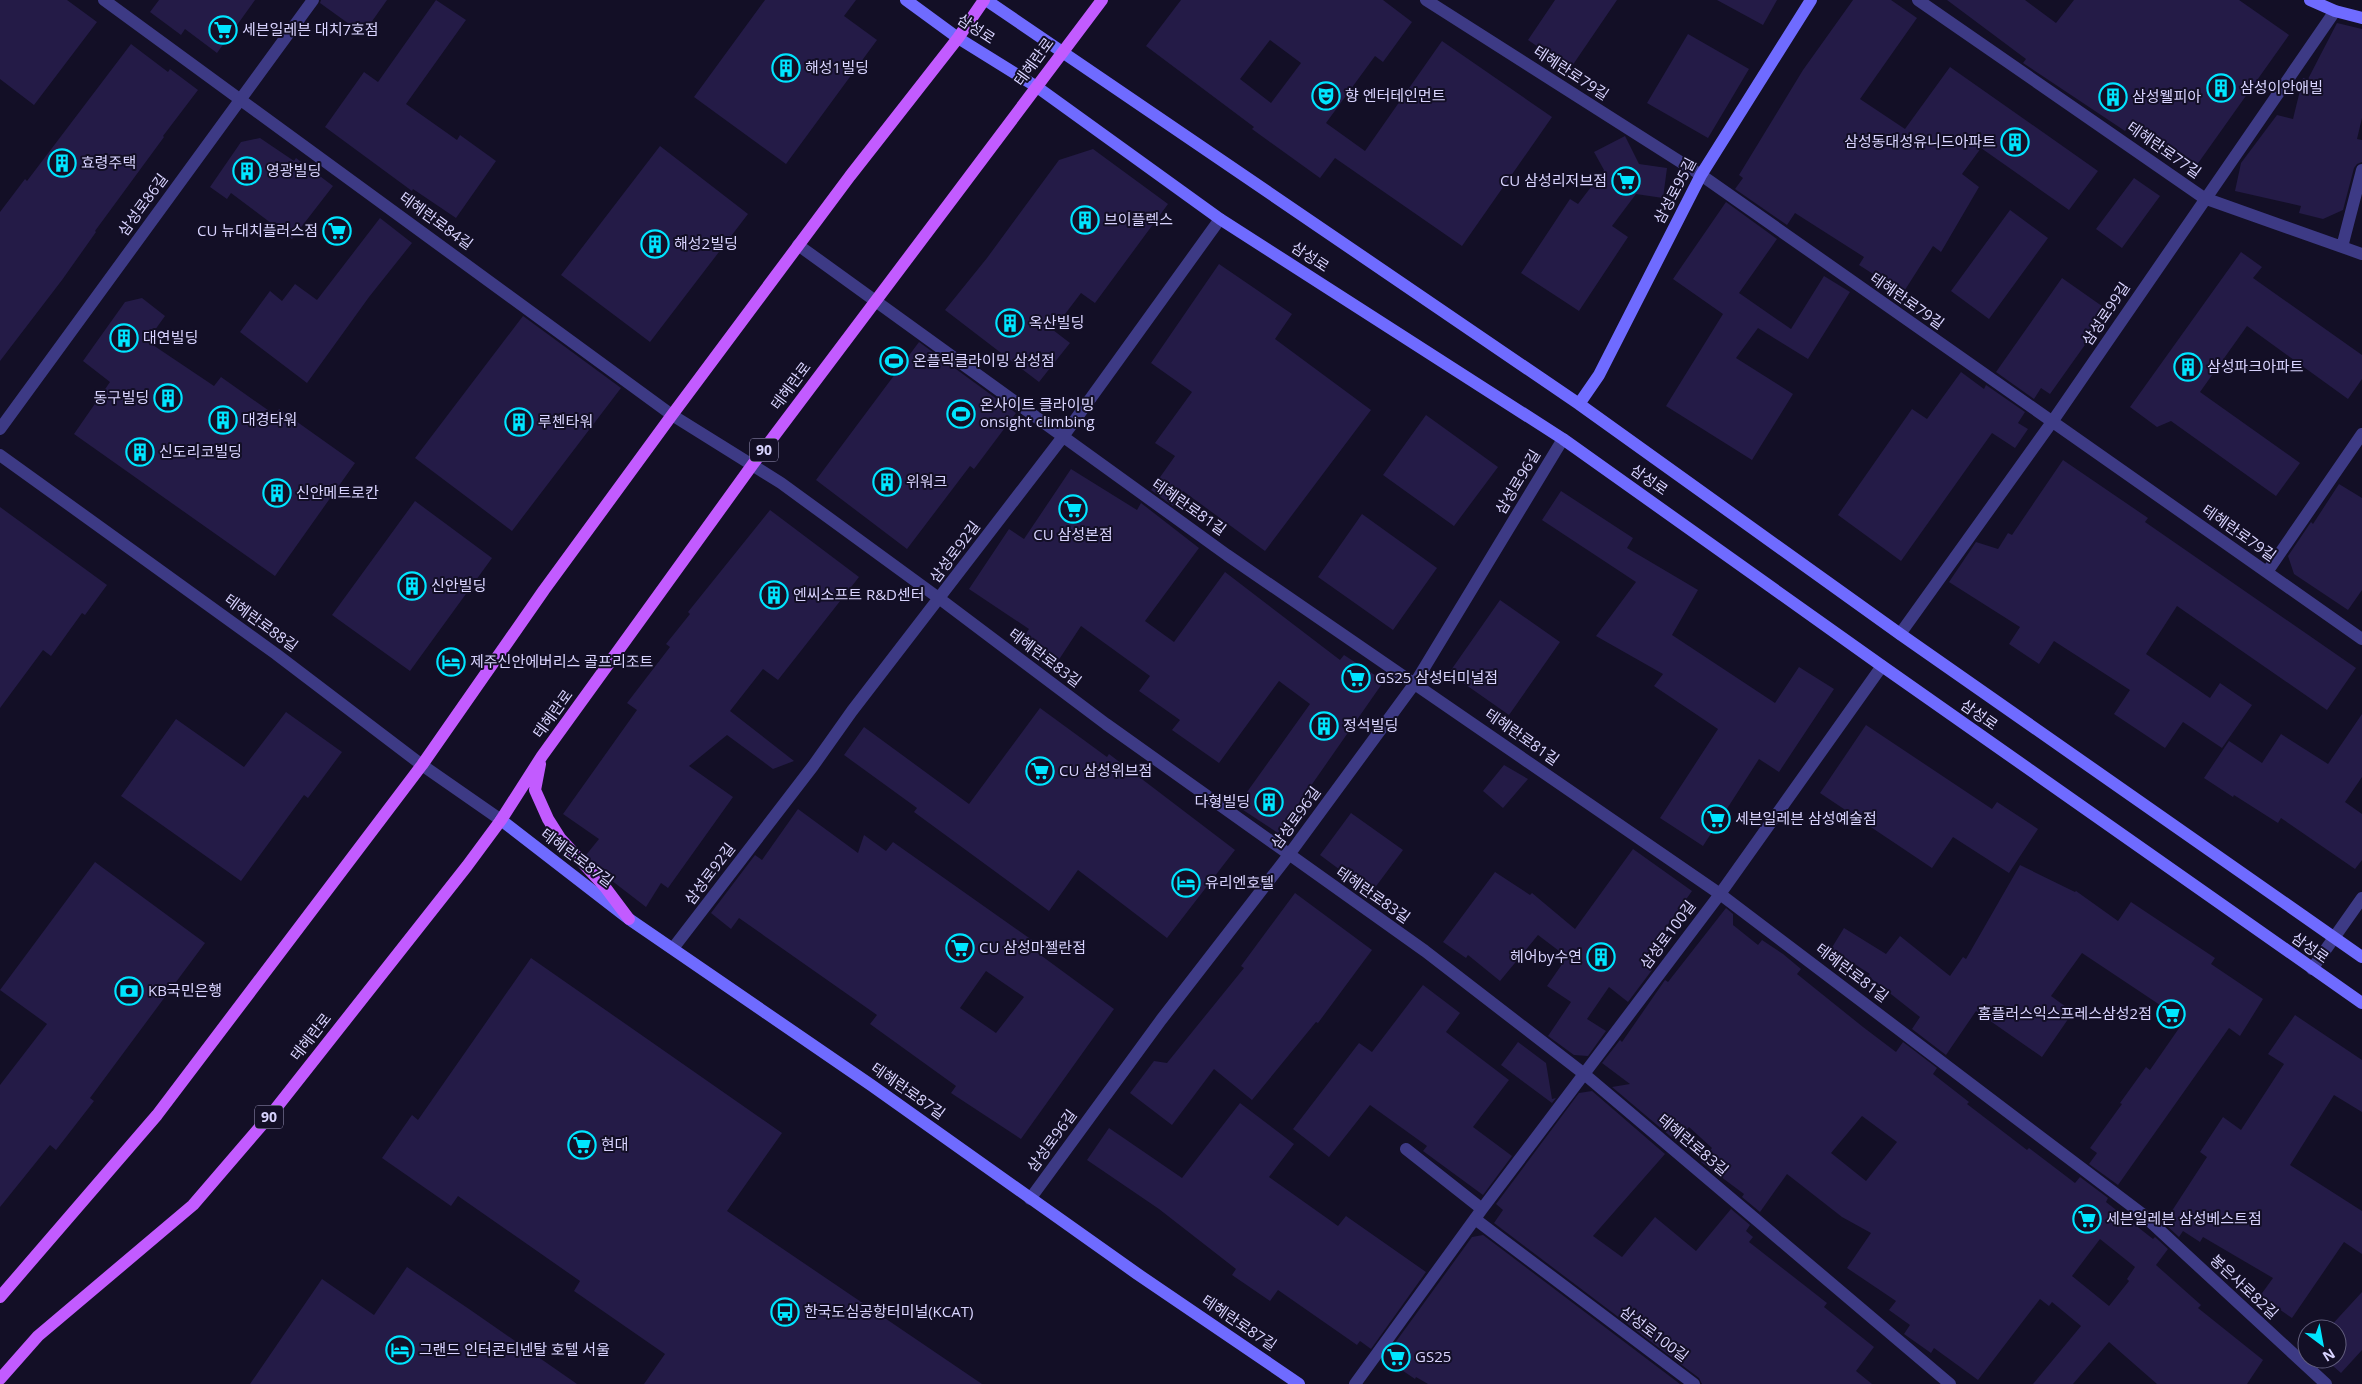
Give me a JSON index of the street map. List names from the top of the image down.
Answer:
{
  "streets": {
    "main road": [
      "삼성로",
      "테헤란로",
      "삼성로95길",
      "90",
      "테헤란로87길"
    ],
    "street": [
      "테헤란로79길",
      "테헤란로77길",
      "삼성로86길",
      "테헤란로84길",
      "삼성로99길",
      "삼성로96길",
      "테헤란로81길",
      "삼성로92길",
      "테헤란로88길",
      "테헤란로83길",
      "삼성로100길",
      "봉은사로82길"
    ]
  },
  "crossings": [
    ["삼성로", "테헤란로"],
    ["삼성로", "삼성로95길"],
    ["삼성로", "삼성로99길"],
    ["삼성로", "삼성로96길"],
    ["삼성로", "삼성로92길"],
    ["삼성로", "삼성로100길"],
    ["테헤란로", "테헤란로84길"],
    ["테헤란로", "테헤란로81길"],
    ["테헤란로", "테헤란로88길"],
    ["테헤란로", "테헤란로83길"],
    ["테헤란로", "테헤란로87길"],
    ["테헤란로79길", "삼성로95길"],
    ["테헤란로79길", "삼성로99길"],
    ["테헤란로77길", "삼성로99길"],
    ["삼성로86길", "테헤란로84길"],
    ["테헤란로84길", "테헤란로83길"],
    ["삼성로96길", "테헤란로81길"],
    ["삼성로96길", "테헤란로83길"],
    ["삼성로96길", "테헤란로87길"],
    ["테헤란로81길", "삼성로92길"],
    ["테헤란로81길", "삼성로100길"],
    ["테헤란로81길", "봉은사로82길"],
    ["삼성로92길", "테헤란로83길"],
    ["삼성로92길", "테헤란로87길"],
    ["테헤란로88길", "테헤란로87길"],
    ["테헤란로83길", "삼성로100길"]
  ],
  "places": {
    "supermarket": [
      "세븐일레븐 대치7호점",
      "CU 삼성리저브점",
      "CU 뉴대치플러스점",
      "CU 삼성본점",
      "GS25 삼성터미널점",
      "CU 삼성위브점",
      "세븐일레븐 삼성예술점",
      "CU 삼성마젤란점",
      "홈플러스익스프레스삼성2점",
      "현대",
      "세븐일레븐 삼성베스트점",
      "GS25"
    ],
    "building": [
      "해성1빌딩",
      "삼성이안애빌",
      "삼성웰피아",
      "삼성동대성유니드아파트",
      "효령주택",
      "영광빌딩",
      "브이플렉스",
      "해성2빌딩",
      "옥산빌딩",
      "대연빌딩",
      "삼성파크아파트",
      "동구빌딩",
      "대경타워",
      "루첸타워",
      "신도리코빌딩",
      "위워크",
      "신안메트로칸",
      "신안빌딩",
      "엔씨소프트 R&D센터",
      "정석빌딩",
      "다형빌딩",
      "헤어by수연"
    ],
    "theatre": ["향 엔터테인먼트"],
    "sports": ["온플릭클라이밍 삼성점", "온사이트 클라이밍 onsight climbing"],
    "hotel": ["제주신안에버리스 골프리조트", "유리엔호텔", "그랜드 인터콘티넨탈 호텔 서울"],
    "bank": ["KB국민은행"],
    "bus stop": ["한국도심공항터미널(KCAT)"]
  },
  "north": "bottom right"
}
